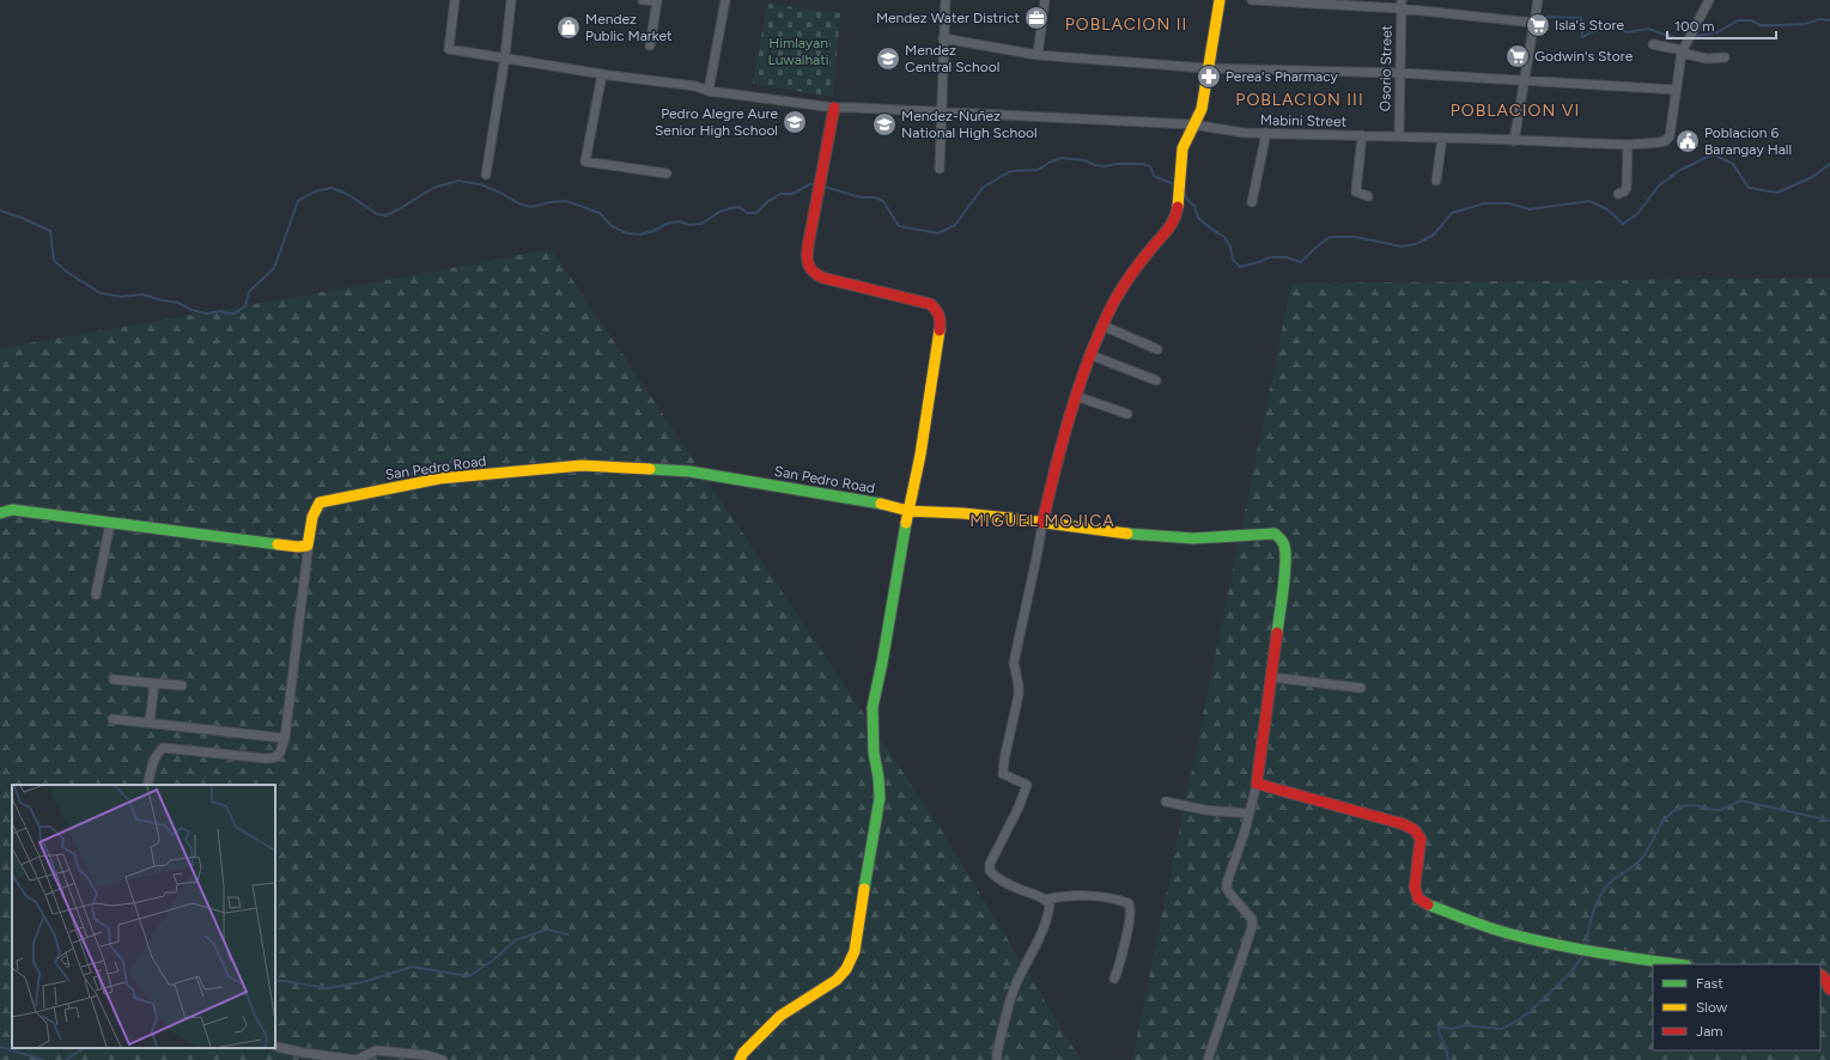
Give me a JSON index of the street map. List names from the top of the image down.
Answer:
{
  "streets": {
    "street": ["Osorio Street", "Mabini Street", "San Pedro Road"]
  },
  "crossings": [
    ["Osorio Street", "Mabini Street"]
  ],
  "districts": [
    "POBLACION II",
    "POBLACION III",
    "POBLACION VI",
    "MIGUEL MOJICA"
  ],
  "parks": ["Himlayan Luwalhati"],
  "places": {
    "office": ["Mendez Water District"],
    "supermarket": ["Isla's Store", "Godwin's Store"],
    "shop": ["Mendez Public Market"],
    "school or university": ["Mendez Central School", "Pedro Alegre Aure Senior High School", "Mendez-Nuñez National High School"],
    "pharmacy": ["Perea's Pharmacy"],
    "public building": ["Poblacion 6 Barangay Hall"]
  },
  "legend": ["Fast", "Slow", "Jam"],
  "scale_bar": "100 m"
}
